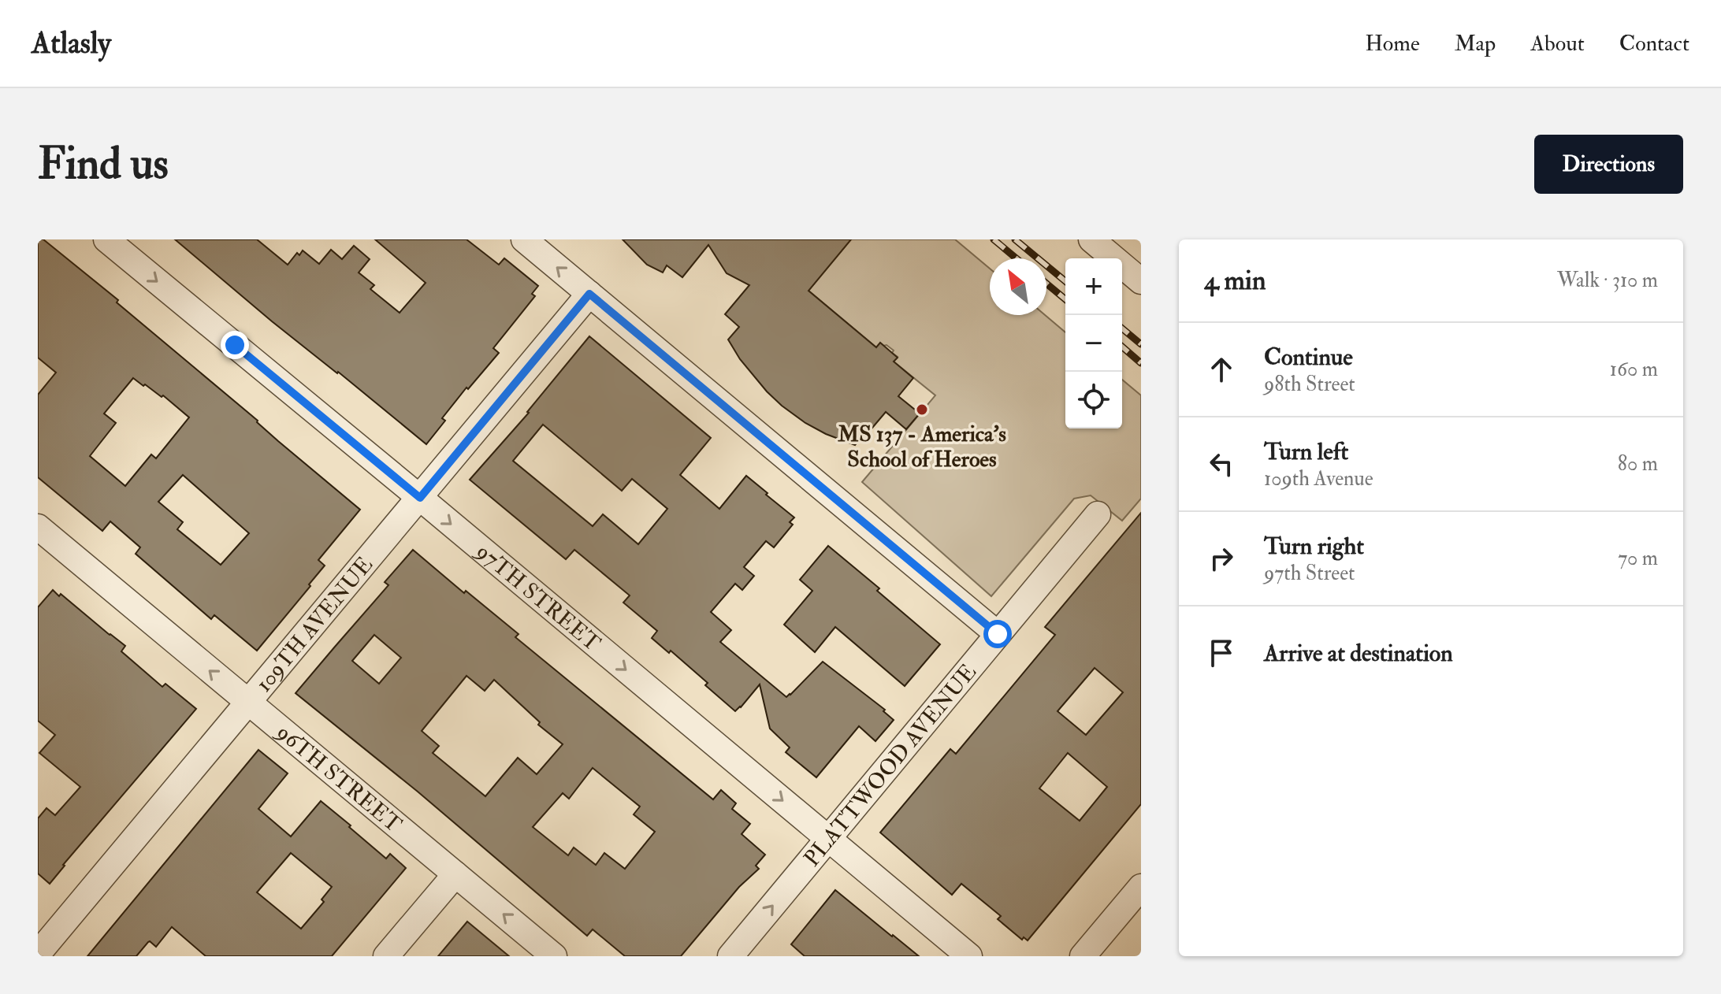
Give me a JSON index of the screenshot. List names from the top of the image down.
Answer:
{
  "streets": {
    "street": [
      "97TH STREET",
      "109TH AVENUE",
      "PLATTWOOD AVENUE",
      "96TH STREET"
    ]
  },
  "crossings": [
    ["97TH STREET", "109TH AVENUE"],
    ["97TH STREET", "PLATTWOOD AVENUE"],
    ["109TH AVENUE", "96TH STREET"]
  ],
  "one_way": ["97TH STREET", "96TH STREET"],
  "places": ["MS 137 - America's School of Heroes"],
  "north": "top left",
  "page": {
    "header": "Atlasly",
    "nav": [
      "Home",
      "Map",
      "About",
      "Contact"
    ],
    "buttons": "Directions",
    "title": "Find us",
    "heading": ["4 min", "Walk · 310 m"],
    "map_buttons": ["+", "−"],
    "list": [
      ["Continue", "98th Street", "160 m"],
      ["Turn left", "109th Avenue", "80 m"],
      ["Turn right", "97th Street", "70 m"],
      "Arrive at destination"
    ]
  }
}
